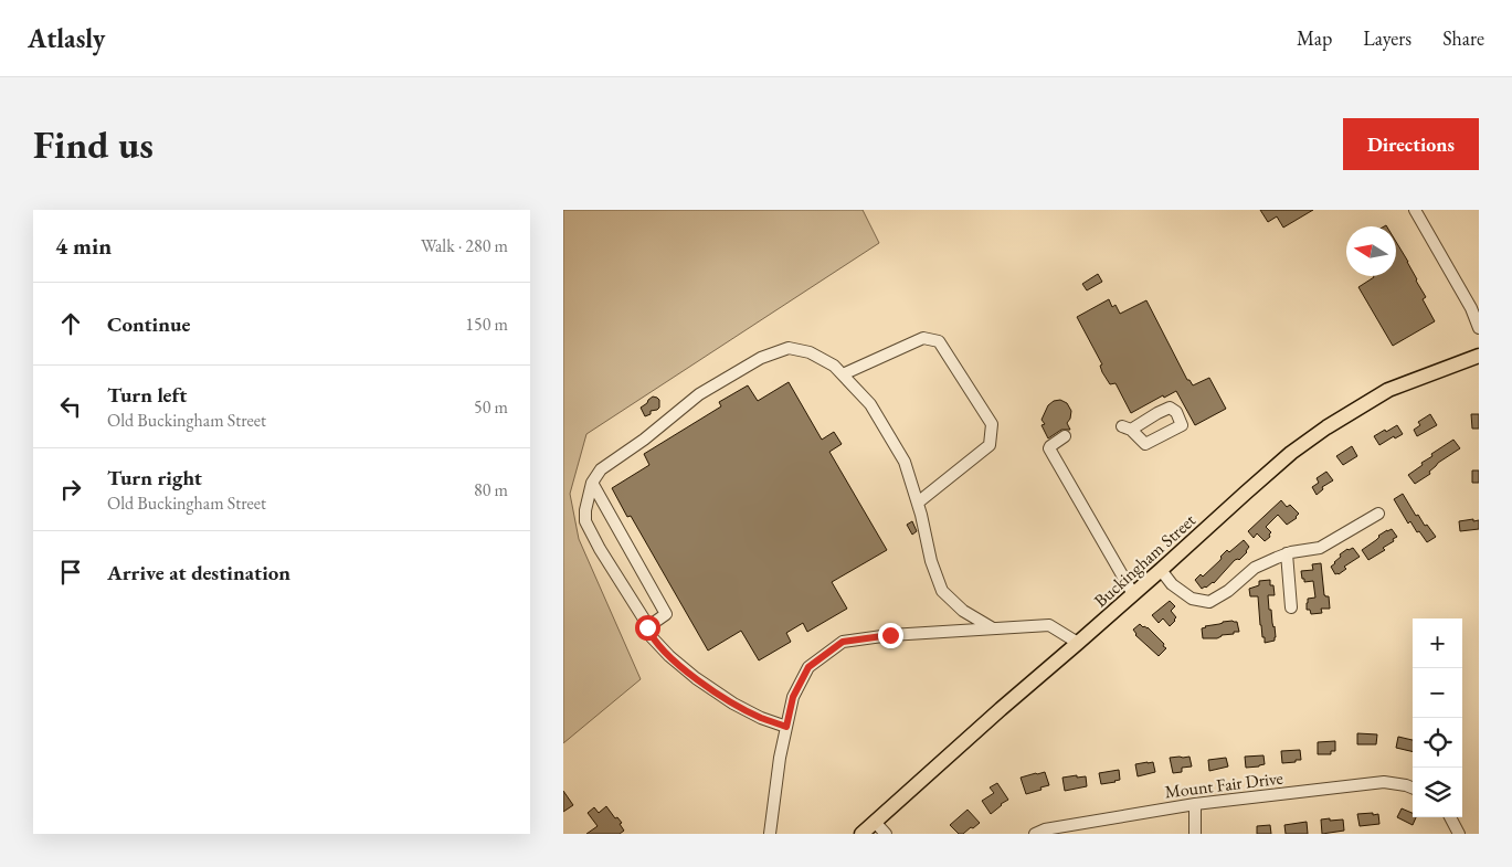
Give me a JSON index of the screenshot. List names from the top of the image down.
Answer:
{
  "streets": {
    "main road": ["Buckingham Street"],
    "street": ["Mount Fair Drive"]
  },
  "north": "left",
  "page": {
    "header": "Atlasly",
    "nav": ["Map", "Layers", "Share"],
    "buttons": "Directions",
    "title": "Find us",
    "heading": ["4 min", "Walk · 280 m"],
    "list": [
      ["Continue", "150 m"],
      ["Turn left", "Old Buckingham Street", "50 m"],
      ["Turn right", "Old Buckingham Street", "80 m"],
      "Arrive at destination"
    ],
    "map_buttons": ["+", "−"]
  }
}
